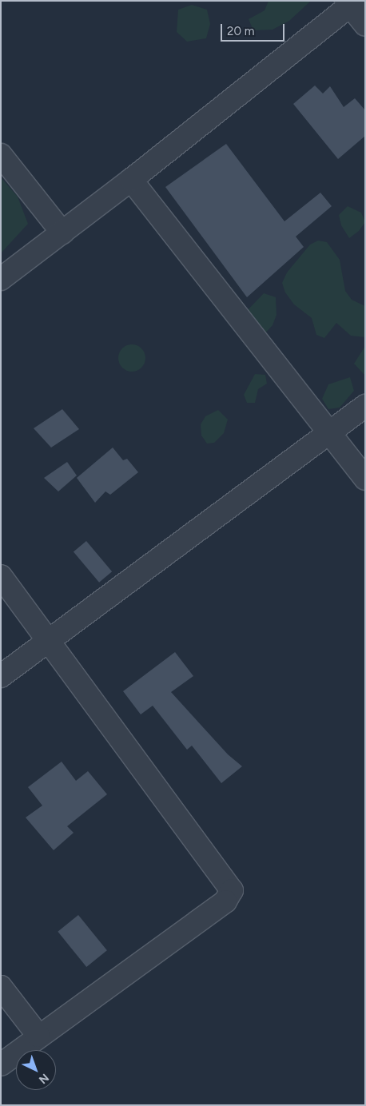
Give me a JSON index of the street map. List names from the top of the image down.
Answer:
{
  "scale_bar": "20 m",
  "north": "bottom right"
}
